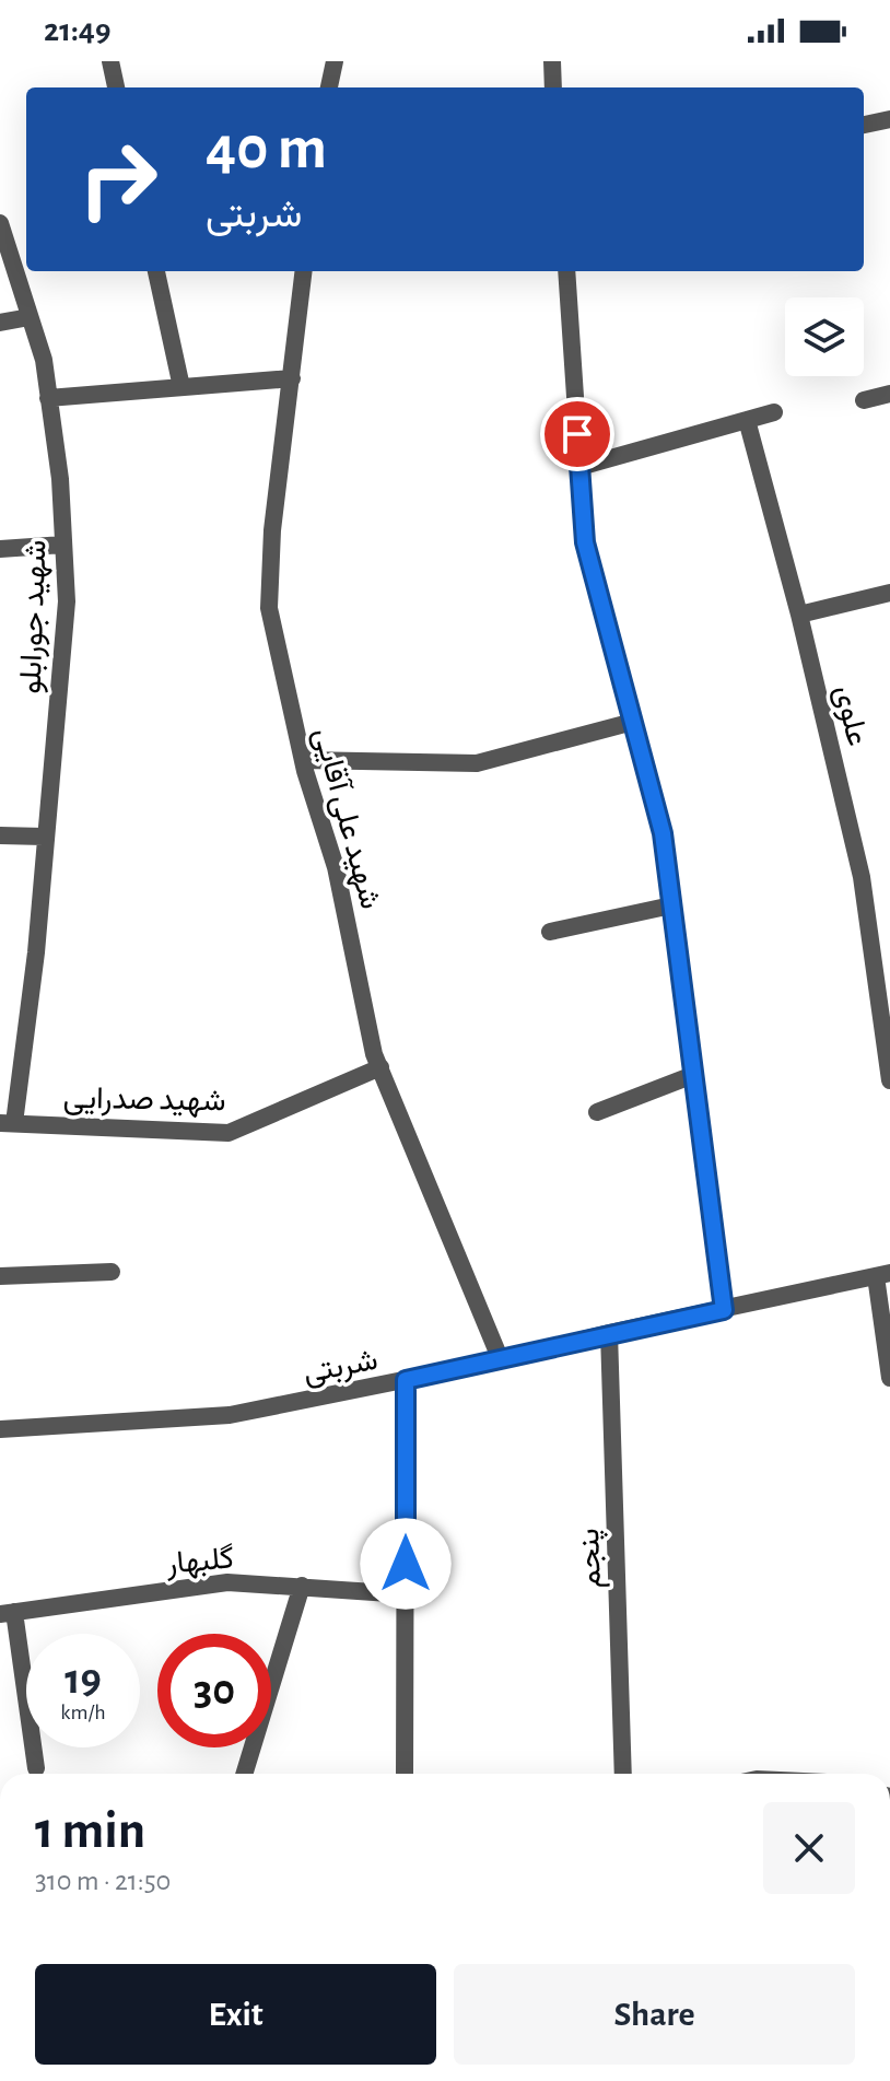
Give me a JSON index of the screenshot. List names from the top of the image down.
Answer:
{
  "streets": {
    "street": [
      "شهید جورابلو",
      "علوی",
      "شهید علی آقایی",
      "شهید صدرایی",
      "شربتی",
      "پنجم",
      "گلبهار"
    ]
  },
  "crossings": [
    ["شهید جورابلو", "شهید صدرایی"],
    ["شهید علی آقایی", "شهید صدرایی"],
    ["شهید علی آقایی", "شربتی"],
    ["شربتی", "پنجم"]
  ],
  "page": {
    "status": "21:49",
    "turn": ["40 m", "شربتی"],
    "speed": "19 km/h",
    "limit": "30",
    "heading": ["1 min", "310 m · 21:50"],
    "buttons": ["Exit", "Share"]
  }
}
